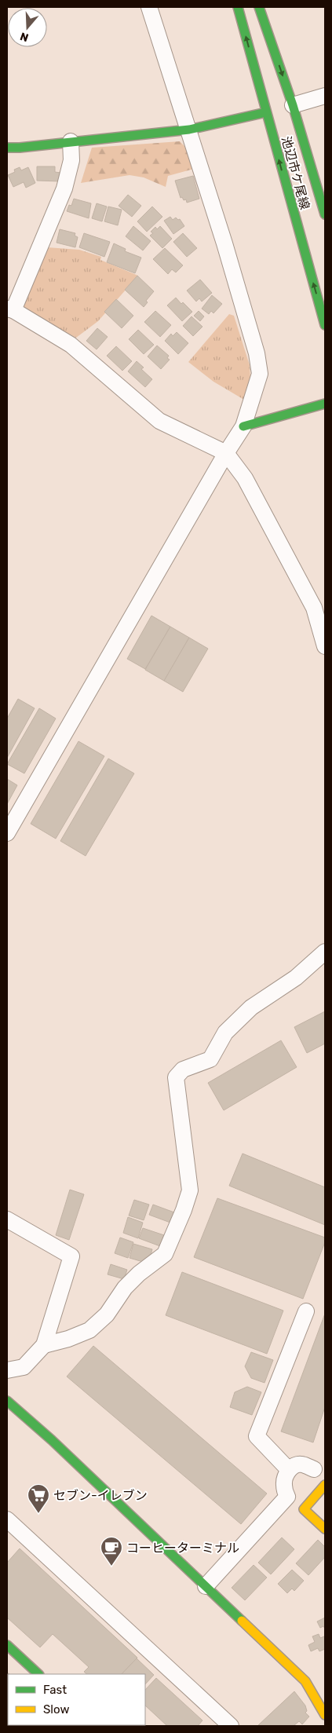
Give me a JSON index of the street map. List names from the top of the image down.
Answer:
{
  "streets": {
    "street": ["池辺市ケ尾線"]
  },
  "places": {
    "supermarket": ["セブン-イレブン"],
    "cafe": ["コーヒーターミナル"]
  },
  "legend": ["Fast", "Slow"],
  "north": "bottom"
}
